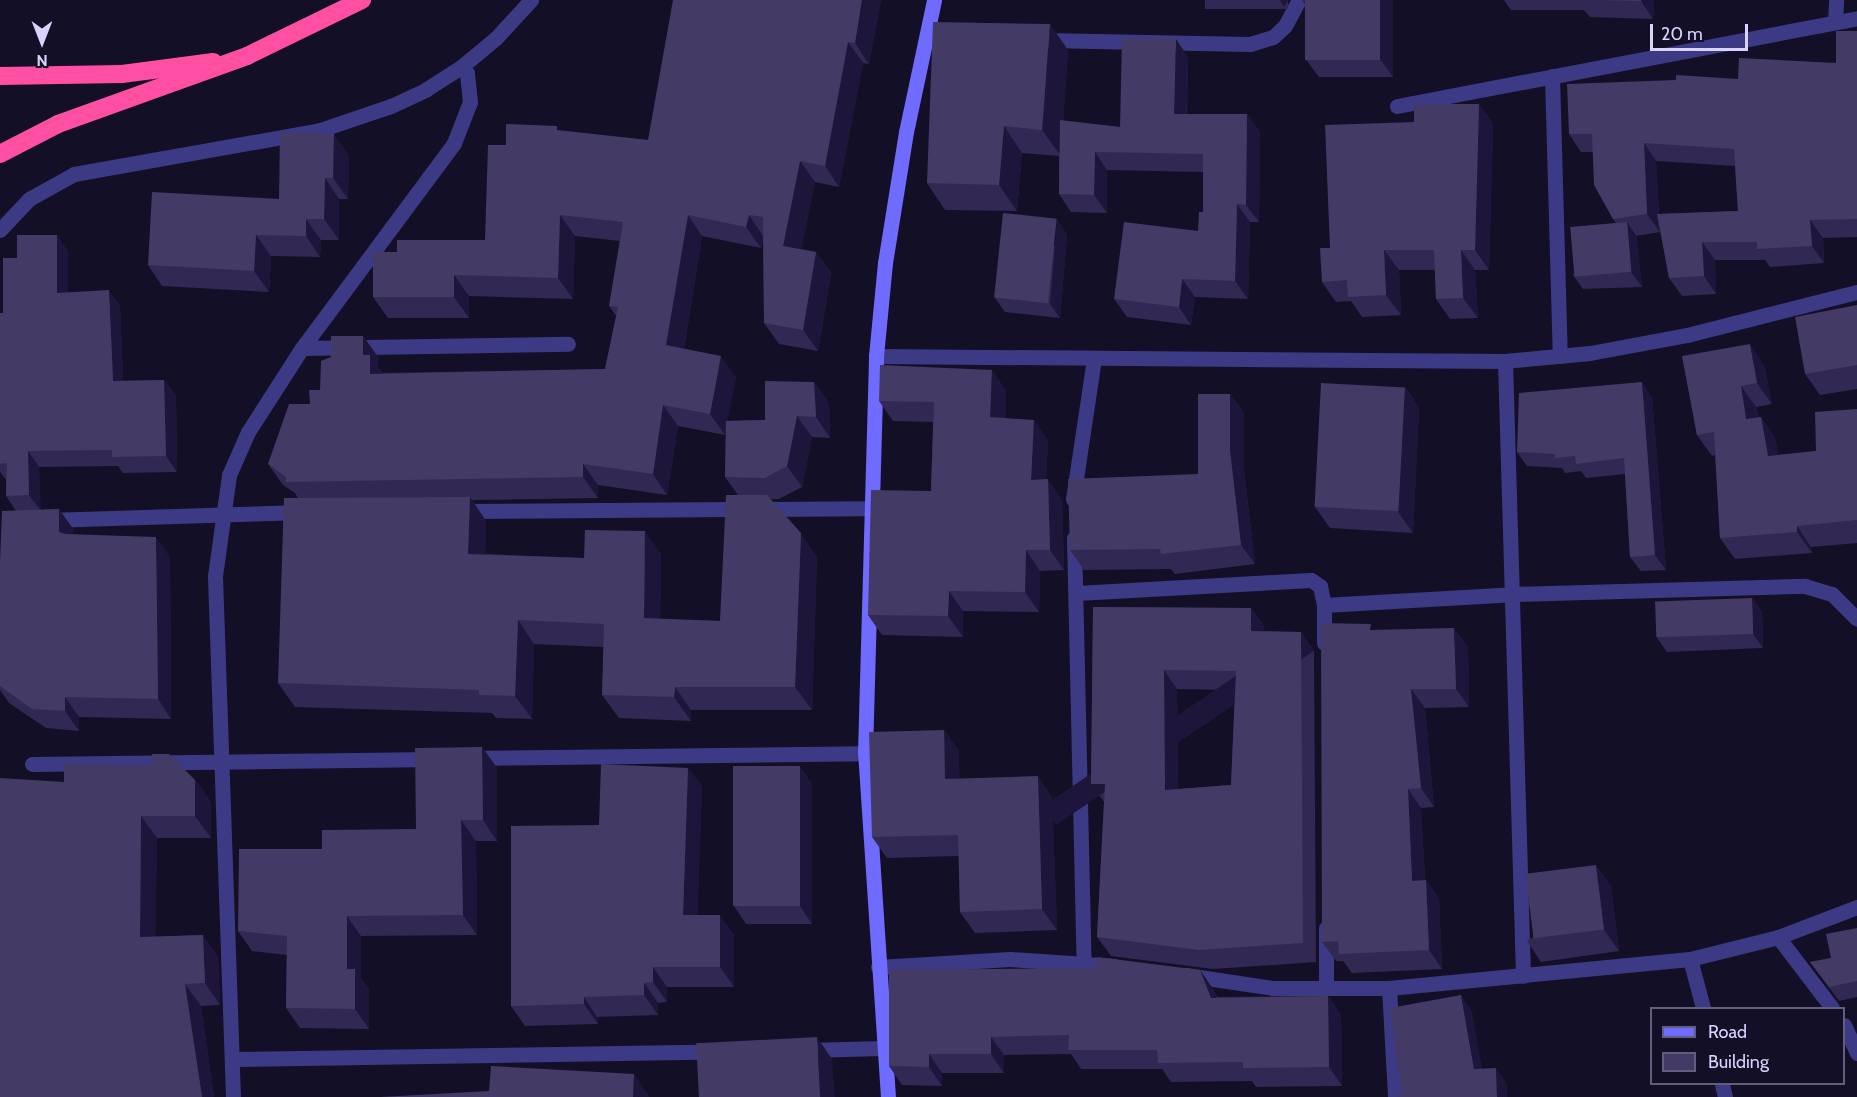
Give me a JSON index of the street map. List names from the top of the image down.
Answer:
{
  "legend": ["Road", "Building"],
  "scale_bar": "20 m",
  "north": "bottom"
}
